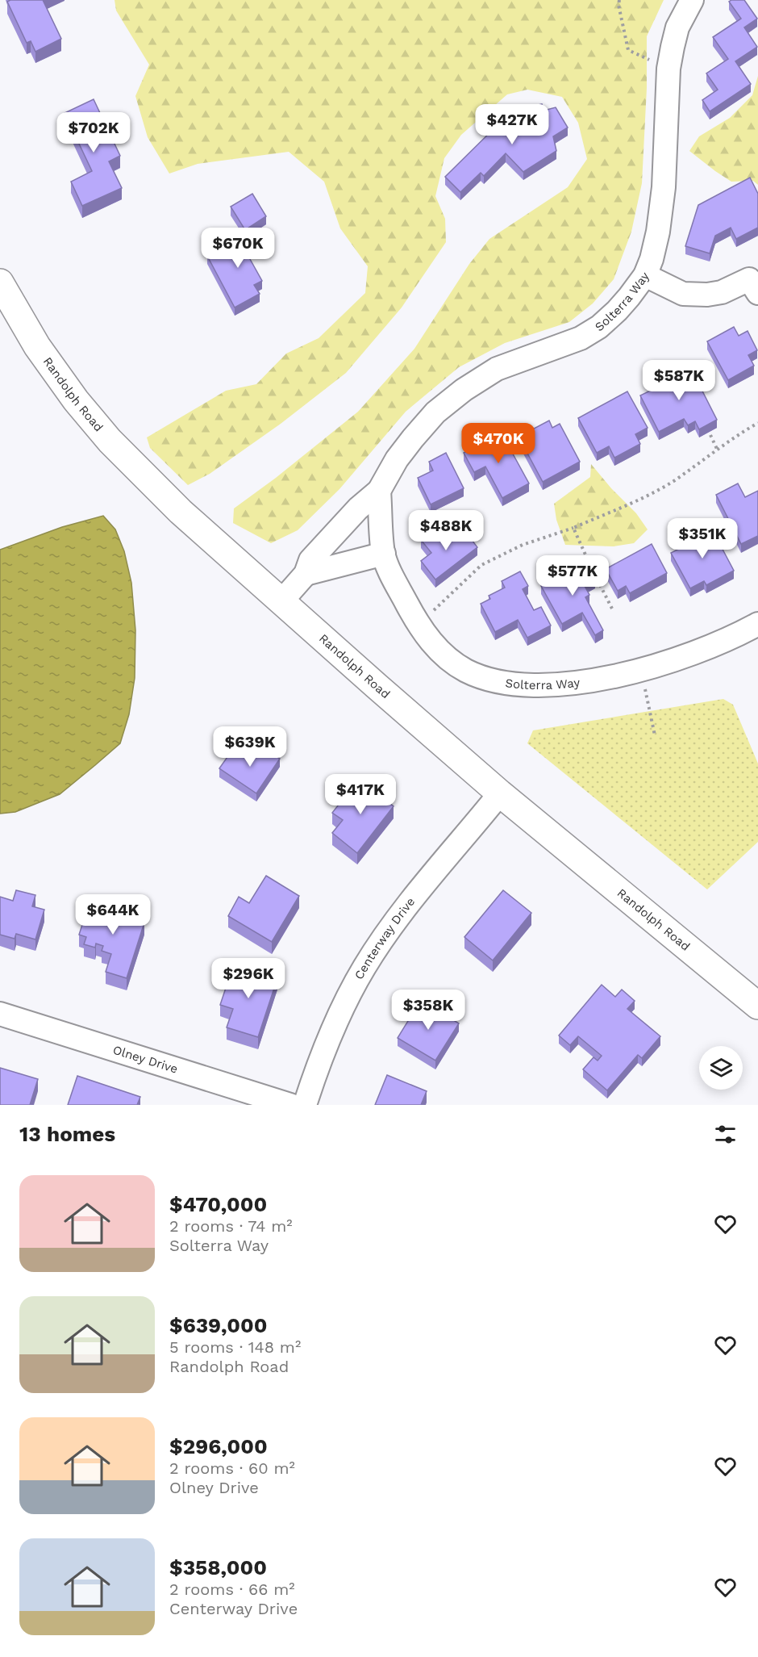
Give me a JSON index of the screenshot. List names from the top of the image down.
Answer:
{
  "streets": {
    "street": [
      "Solterra Way",
      "Randolph Road",
      "Centerway Drive",
      "Olney Drive"
    ]
  },
  "crossings": [
    ["Solterra Way", "Randolph Road"],
    ["Randolph Road", "Centerway Drive"]
  ],
  "page": {
    "price": [
      "$427K",
      "$702K",
      "$670K",
      "$587K",
      "$470K",
      "$488K",
      "$351K",
      "$577K",
      "$639K",
      "$417K",
      "$644K",
      "$296K",
      "$358K"
    ],
    "heading": "13 homes",
    "list": [
      {
        "name": "$470,000",
        "note": "2 rooms · 74 m² · Solterra Way"
      },
      {
        "name": "$639,000",
        "note": "5 rooms · 148 m² · Randolph Road"
      },
      {
        "name": "$296,000",
        "note": "2 rooms · 60 m² · Olney Drive"
      },
      {
        "name": "$358,000",
        "note": "2 rooms · 66 m² · Centerway Drive"
      }
    ]
  }
}
